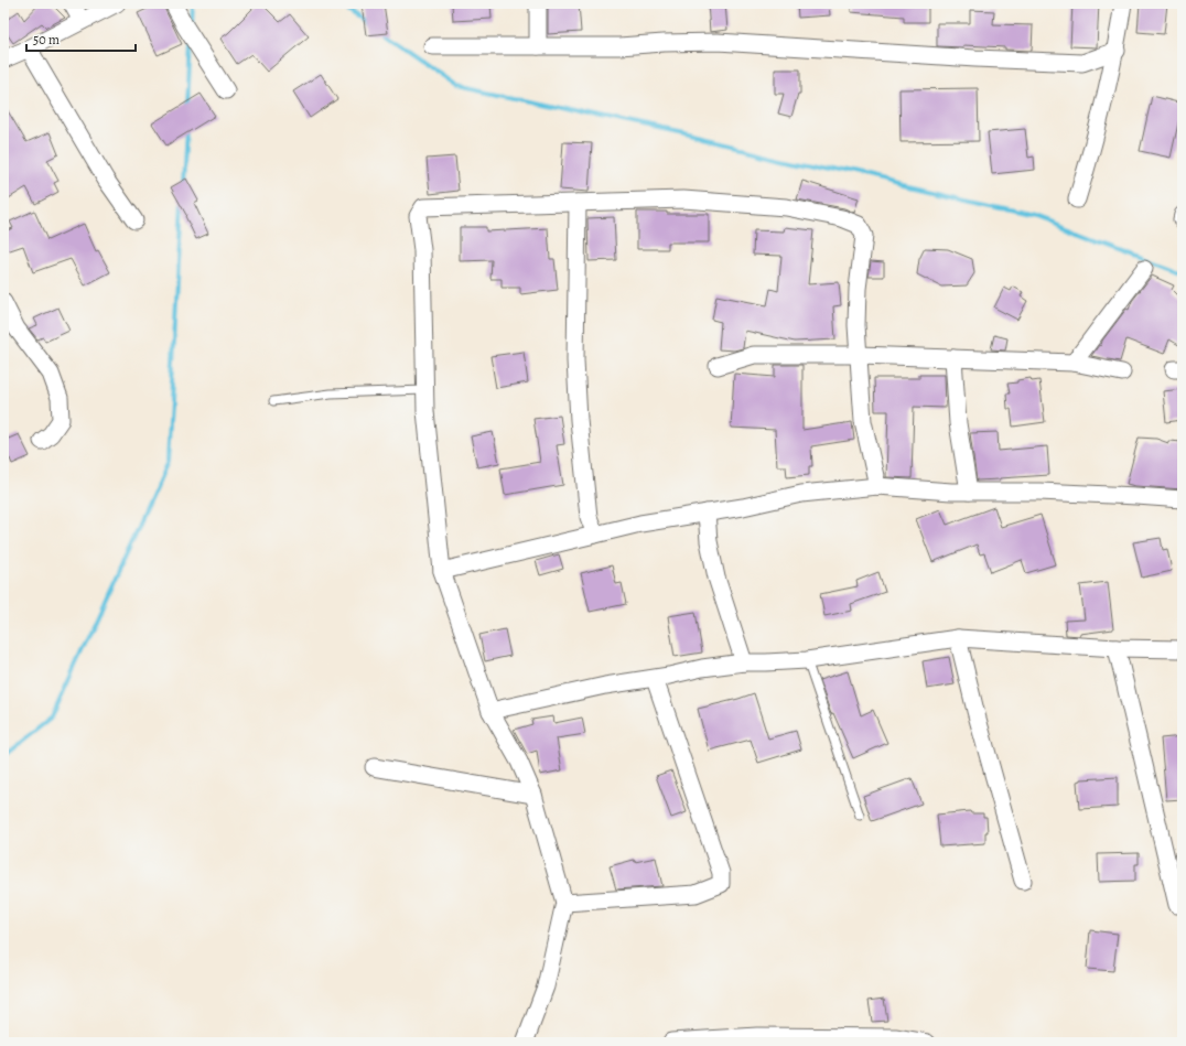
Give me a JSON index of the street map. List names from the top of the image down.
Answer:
{
  "scale_bar": "50 m"
}
